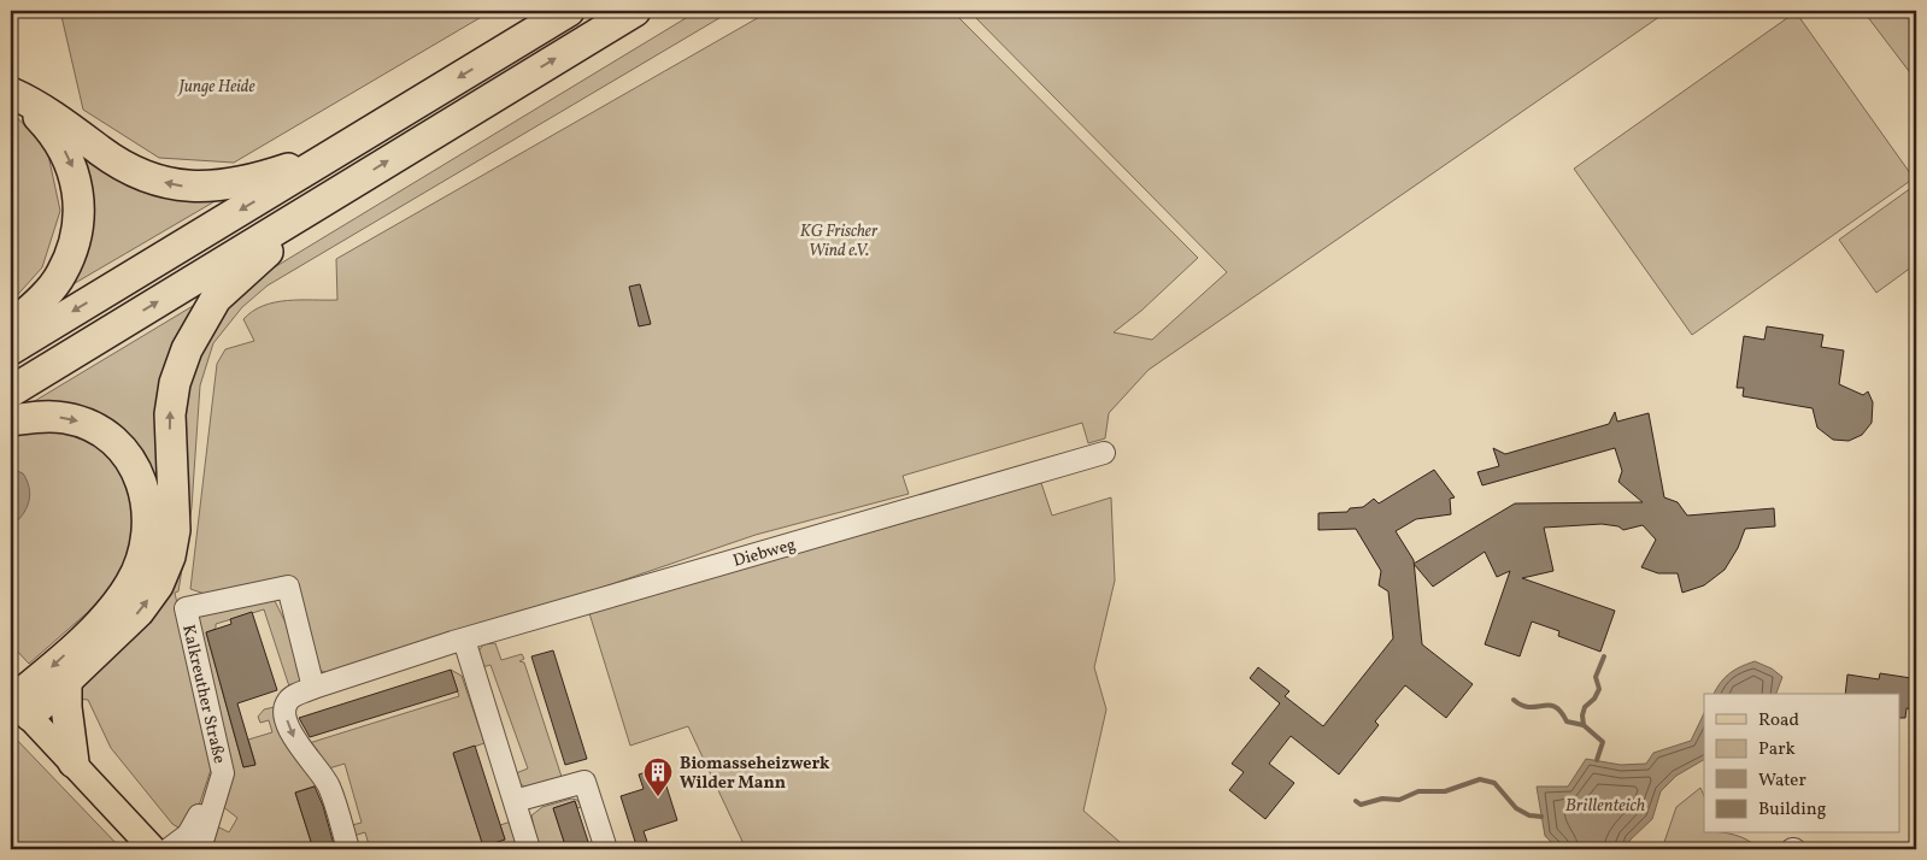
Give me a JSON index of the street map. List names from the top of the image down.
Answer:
{
  "streets": {
    "street": ["Diebweg", "Kalkreuther Straße"]
  },
  "water": ["Brillenteich"],
  "parks": ["Junge Heide", "KG Frischer Wind e.V."],
  "places": {
    "building": ["Biomasseheizwerk Wilder Mann"]
  },
  "legend": [
    "Road",
    "Park",
    "Water",
    "Building"
  ]
}
